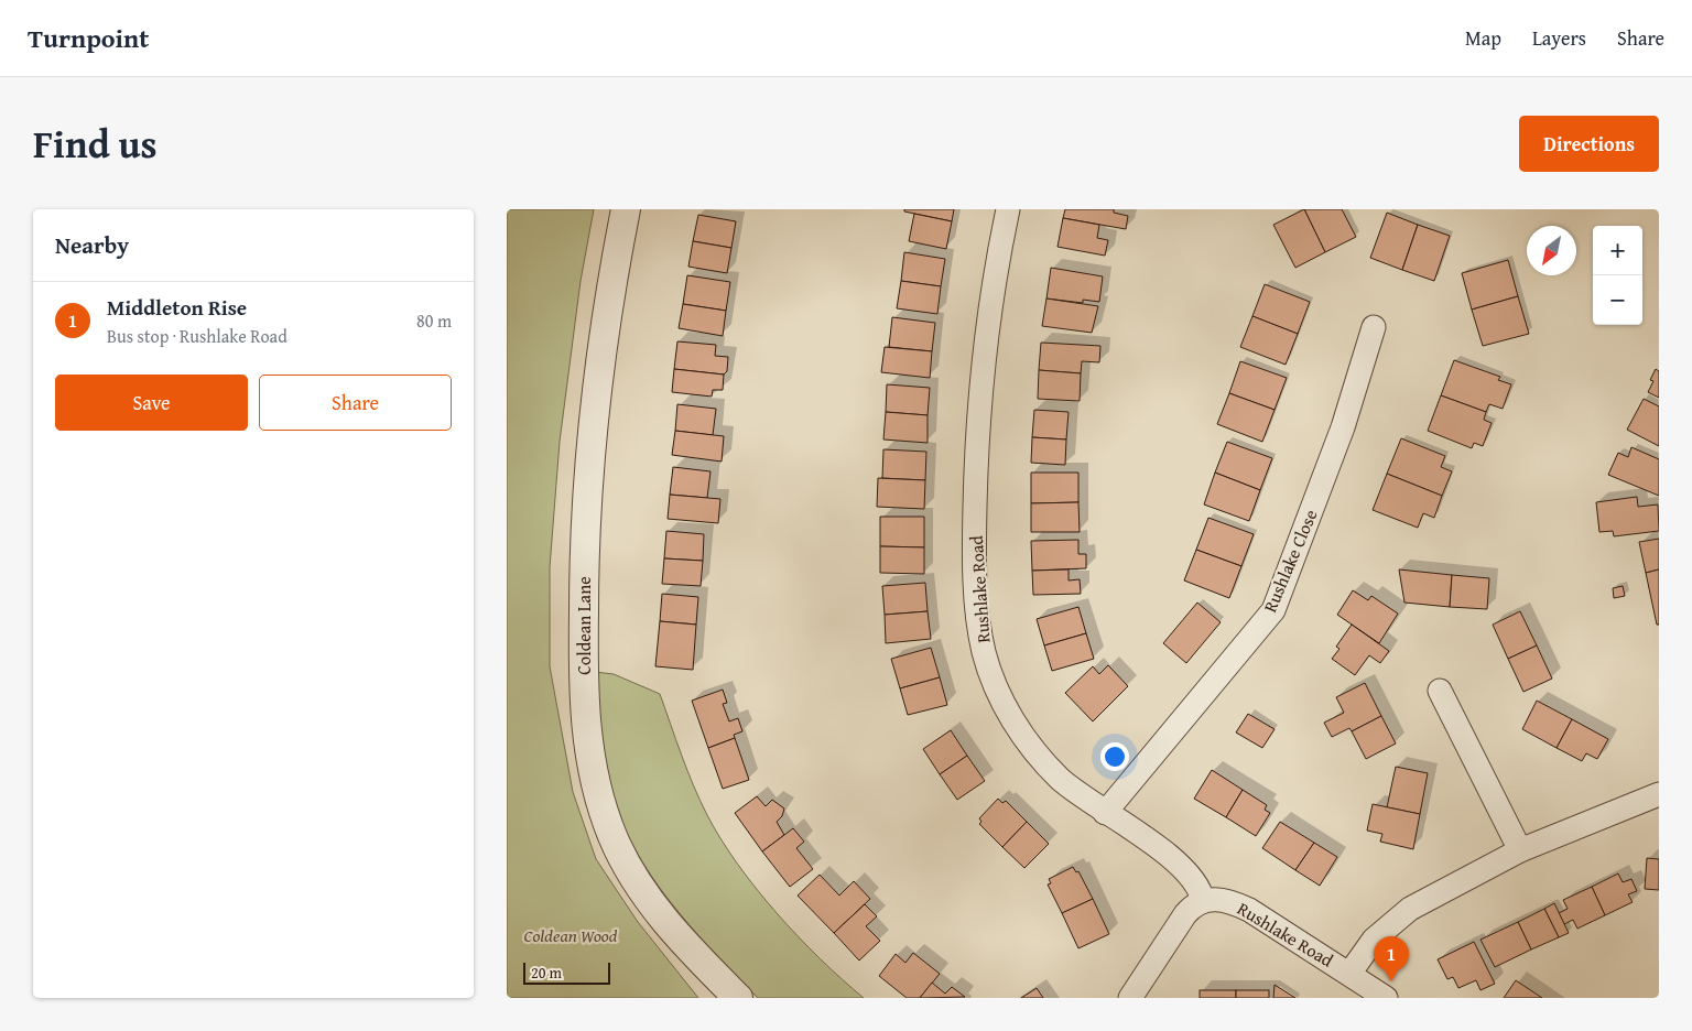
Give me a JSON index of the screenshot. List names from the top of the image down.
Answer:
{
  "streets": {
    "street": ["Rushlake Close", "Rushlake Road", "Coldean Lane"]
  },
  "crossings": [
    ["Rushlake Close", "Rushlake Road"]
  ],
  "parks": ["Coldean Wood"],
  "scale_bar": "20 m",
  "north": "bottom left",
  "page": {
    "header": "Turnpoint",
    "nav": ["Map", "Layers", "Share"],
    "title": "Find us",
    "buttons": [
      "Directions",
      ["Save", "Share"]
    ],
    "heading": "Nearby",
    "map_buttons": ["+", "−"],
    "list": [
      {
        "mark": "1",
        "name": "Middleton Rise",
        "note": "Bus stop · Rushlake Road",
        "value": "80 m"
      }
    ],
    "pins": "1",
    "scale": "20 m"
  }
}
